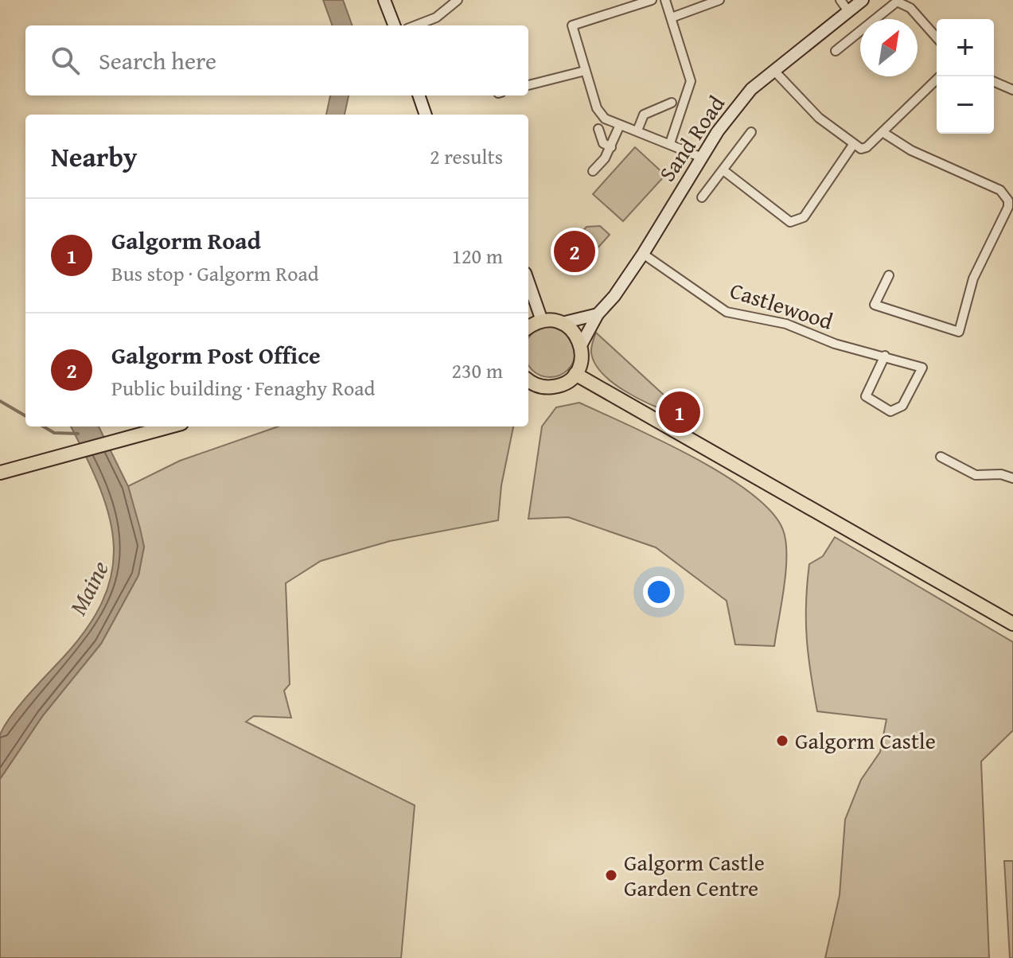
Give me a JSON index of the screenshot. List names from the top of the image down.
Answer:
{
  "streets": {
    "street": ["Sand Road", "Castlewood"]
  },
  "crossings": [
    ["Sand Road", "Castlewood"]
  ],
  "water": ["Maine"],
  "places": ["Galgorm Castle", "Galgorm Castle Garden Centre"],
  "north": "top right",
  "page": {
    "map_buttons": ["+", "−"],
    "search": "Search here",
    "heading": ["Nearby", "2 results"],
    "list": [
      {
        "mark": "1",
        "name": "Galgorm Road",
        "note": "Bus stop · Galgorm Road",
        "value": "120 m"
      },
      {
        "mark": "2",
        "name": "Galgorm Post Office",
        "note": "Public building · Fenaghy Road",
        "value": "230 m"
      }
    ],
    "pins": ["2", "1"]
  }
}
